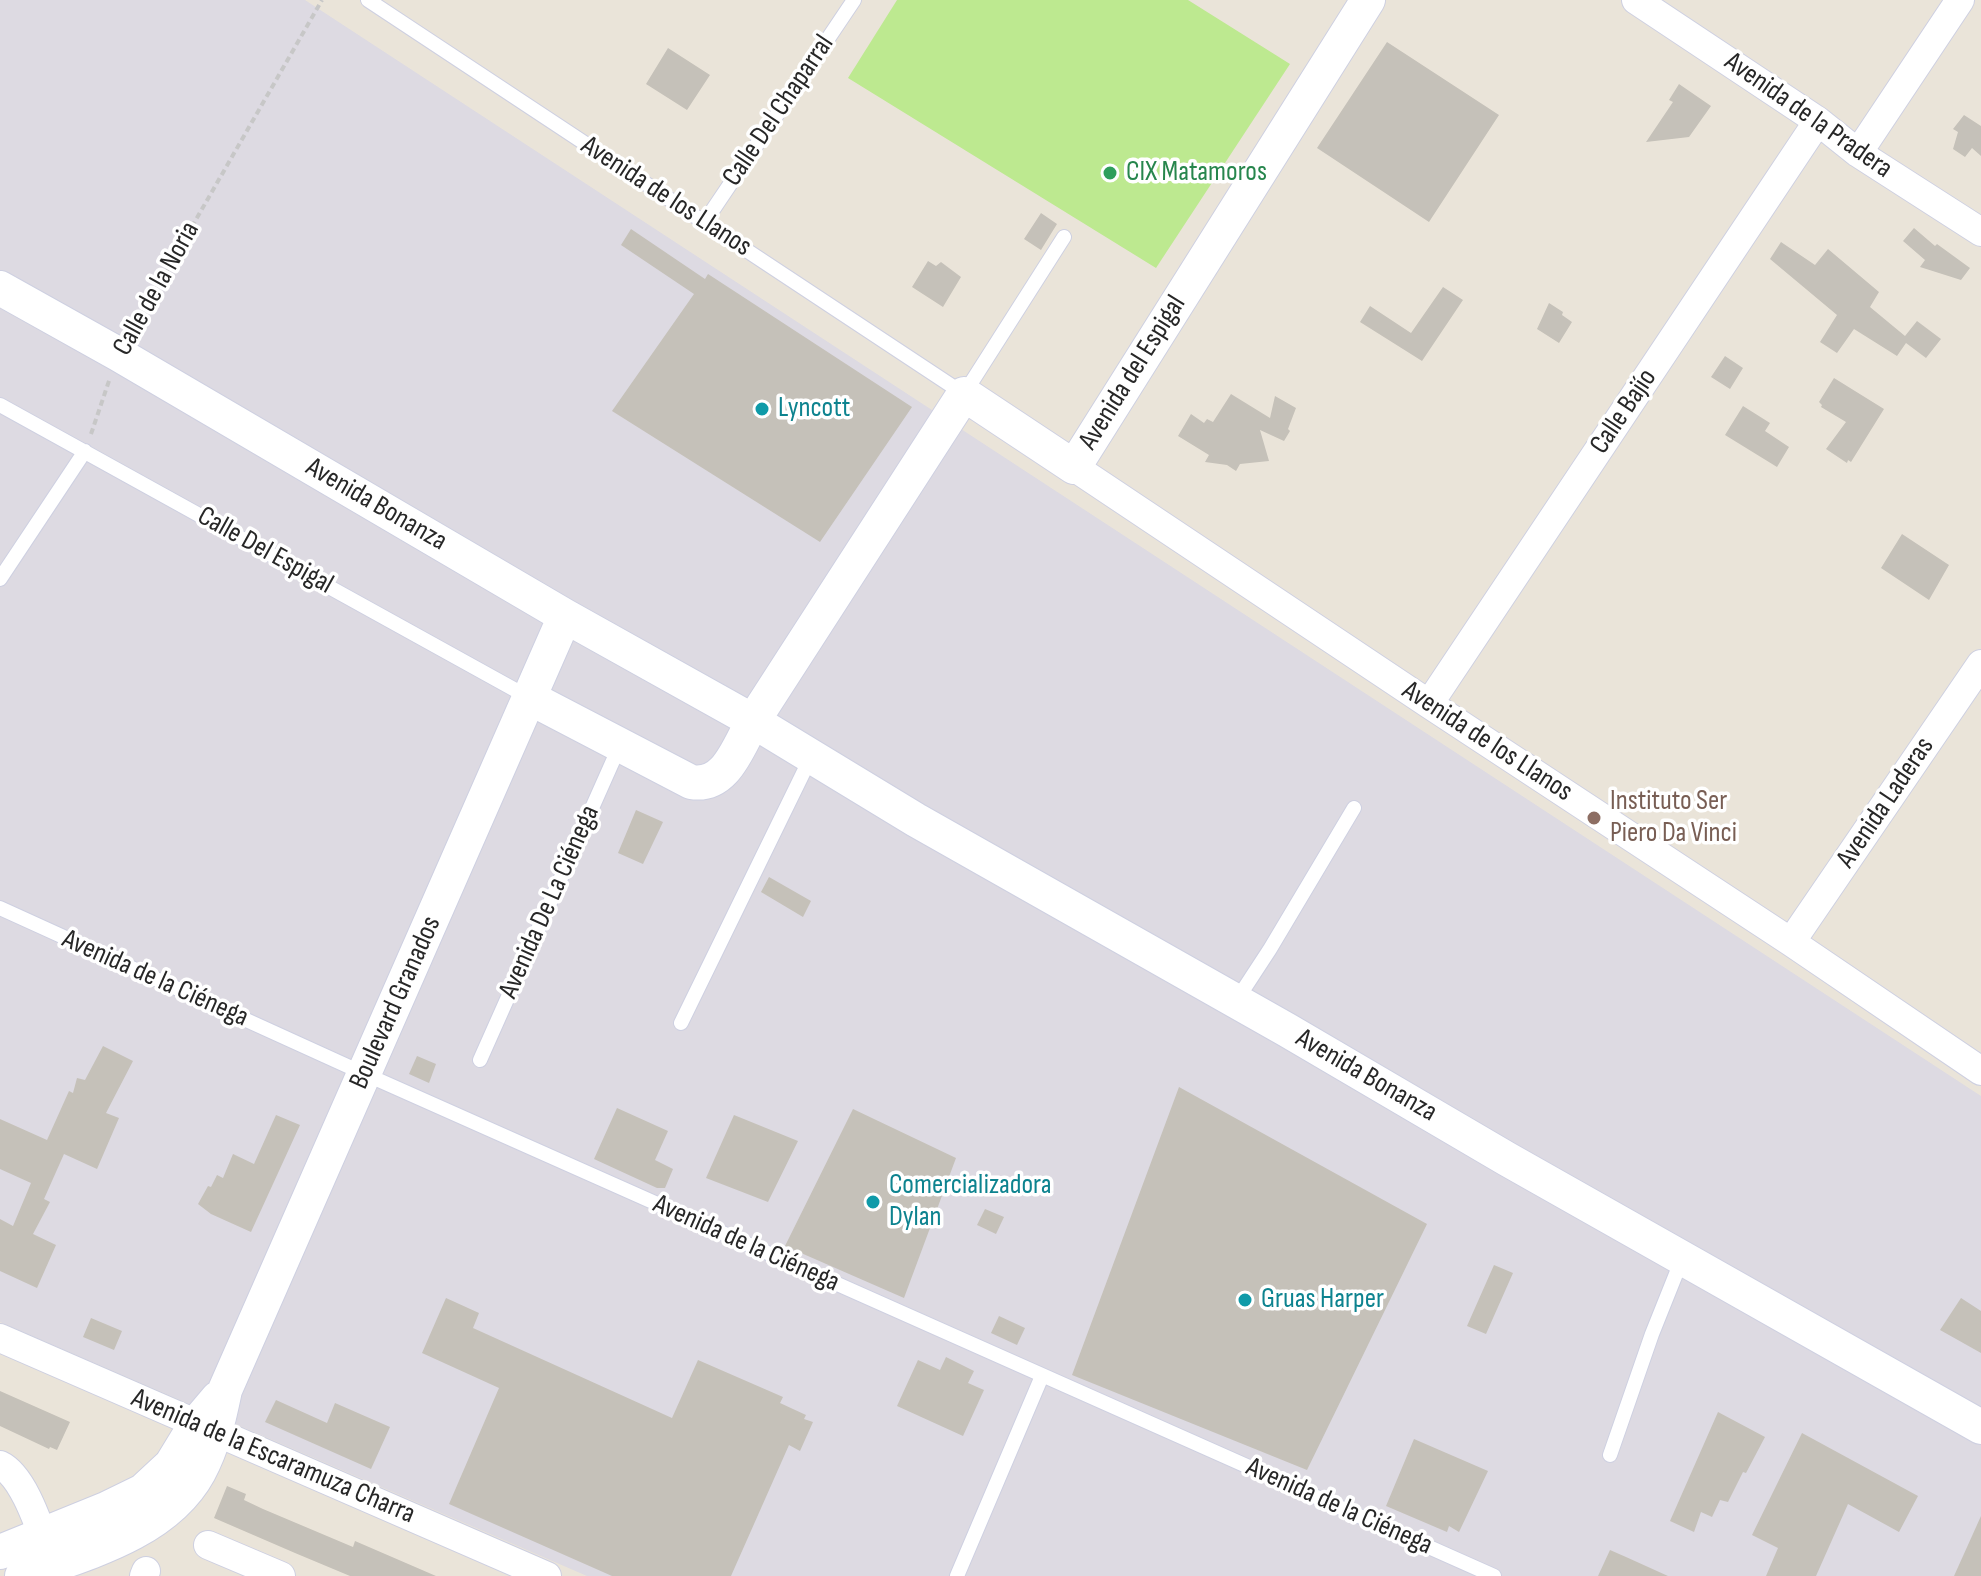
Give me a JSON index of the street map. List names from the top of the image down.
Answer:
{
  "streets": {
    "street": [
      "Avenida de la Pradera",
      "Avenida de los Llanos",
      "Avenida del Espigal",
      "Calle Bajío",
      "Avenida Bonanza",
      "Avenida Laderas",
      "Boulevard Granados",
      "Avenida de la Escaramuza Charra"
    ],
    "lane": [
      "Calle Del Chaparral",
      "Calle Del Espigal",
      "Avenida De La Ciénega",
      "Avenida de la Ciénega"
    ],
    "path": ["Calle de la Noria"]
  },
  "crossings": [
    ["Calle Del Chaparral", "Avenida de los Llanos"],
    ["Avenida de la Pradera", "Calle Bajío"],
    ["Avenida de los Llanos", "Avenida del Espigal"],
    ["Avenida de los Llanos", "Calle Bajío"],
    ["Avenida de los Llanos", "Avenida Laderas"],
    ["Calle de la Noria", "Avenida Bonanza"],
    ["Calle de la Noria", "Calle Del Espigal"],
    ["Avenida Bonanza", "Boulevard Granados"],
    ["Calle Del Espigal", "Boulevard Granados"],
    ["Avenida de la Ciénega", "Boulevard Granados"],
    ["Boulevard Granados", "Avenida de la Escaramuza Charra"]
  ],
  "places": [
    "CIX Matamoros",
    "Lyncott",
    "Instituto Ser Piero Da Vinci",
    "Comercializadora Dylan",
    "Gruas Harper"
  ]
}
